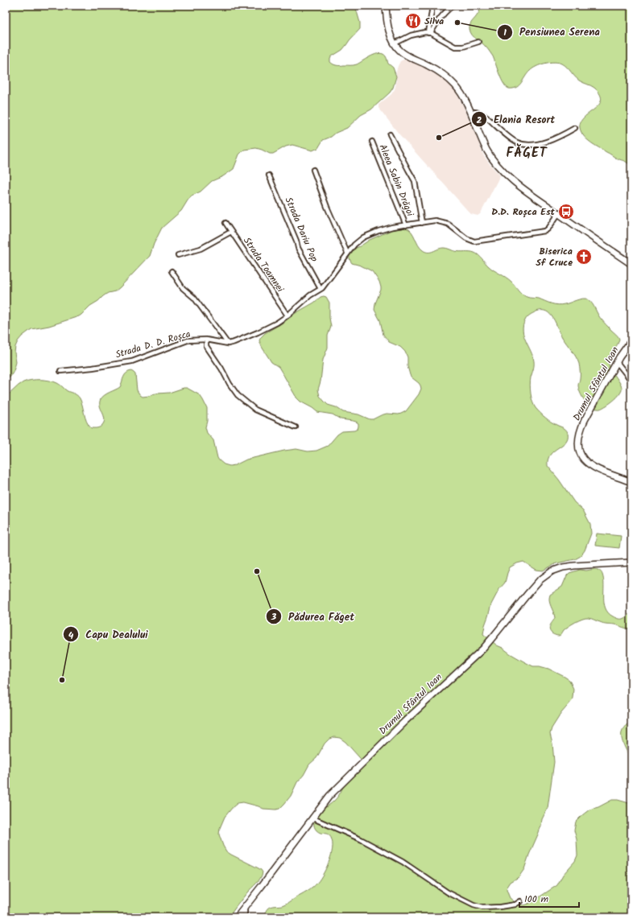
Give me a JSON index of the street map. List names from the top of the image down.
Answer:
{
  "streets": {
    "main road": ["Drumul Sfântul Ioan"],
    "street": [
      "Aleea Sabin Drăgoi",
      "Strada Dariu Pop",
      "Strada Toamnei",
      "Strada D. D. Roșca"
    ]
  },
  "crossings": [
    ["Aleea Sabin Drăgoi", "Strada D. D. Roșca"],
    ["Strada Dariu Pop", "Strada D. D. Roșca"],
    ["Strada Toamnei", "Strada D. D. Roșca"]
  ],
  "districts": ["FĂGET"],
  "places": {
    "restaurant": ["Silva"],
    "other": [
      "Pensiunea Serena",
      "Elania Resort",
      "Pădurea Făget",
      "Capu Dealului"
    ],
    "bus stop": ["D.D. Roșca Est"],
    "church": ["Biserica Sf Cruce"]
  },
  "scale_bar": "100 m"
}
